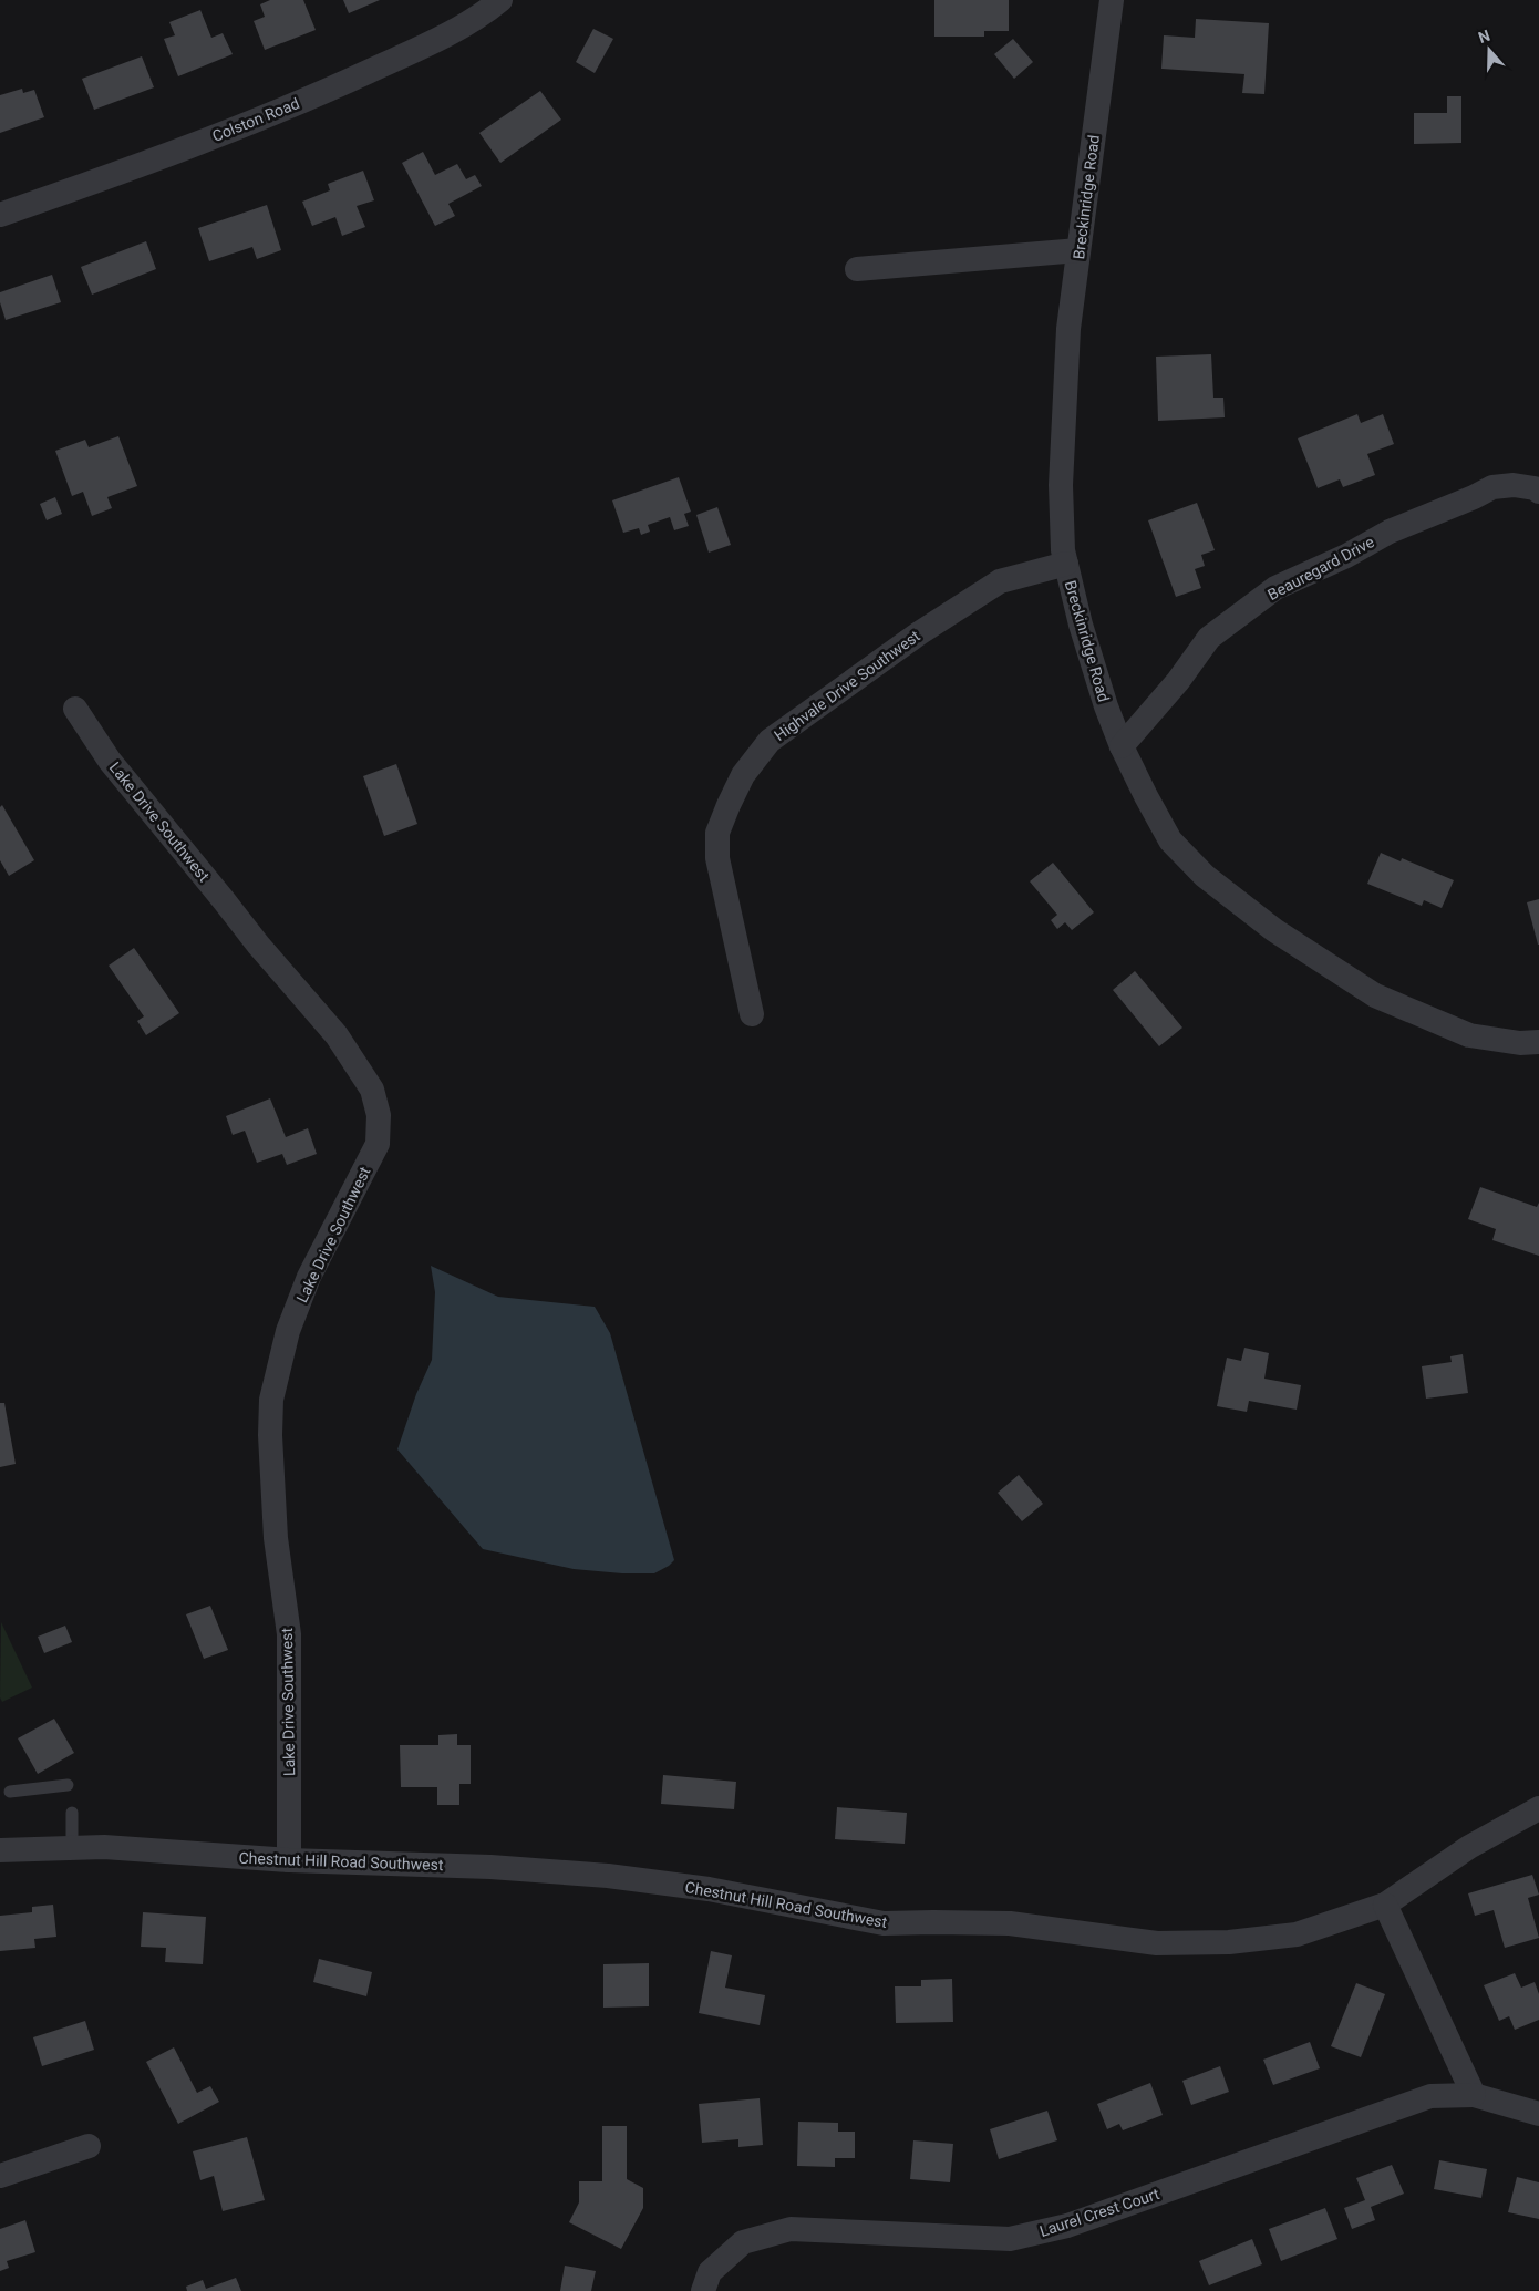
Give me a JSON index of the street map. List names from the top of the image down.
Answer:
{
  "streets": {
    "street": [
      "Colston Road",
      "Breckinridge Road",
      "Beauregard Drive",
      "Highvale Drive Southwest",
      "Lake Drive Southwest",
      "Chestnut Hill Road Southwest",
      "Laurel Crest Court"
    ]
  },
  "crossings": [
    ["Breckinridge Road", "Beauregard Drive"],
    ["Breckinridge Road", "Highvale Drive Southwest"],
    ["Lake Drive Southwest", "Chestnut Hill Road Southwest"]
  ],
  "north": "top"
}
